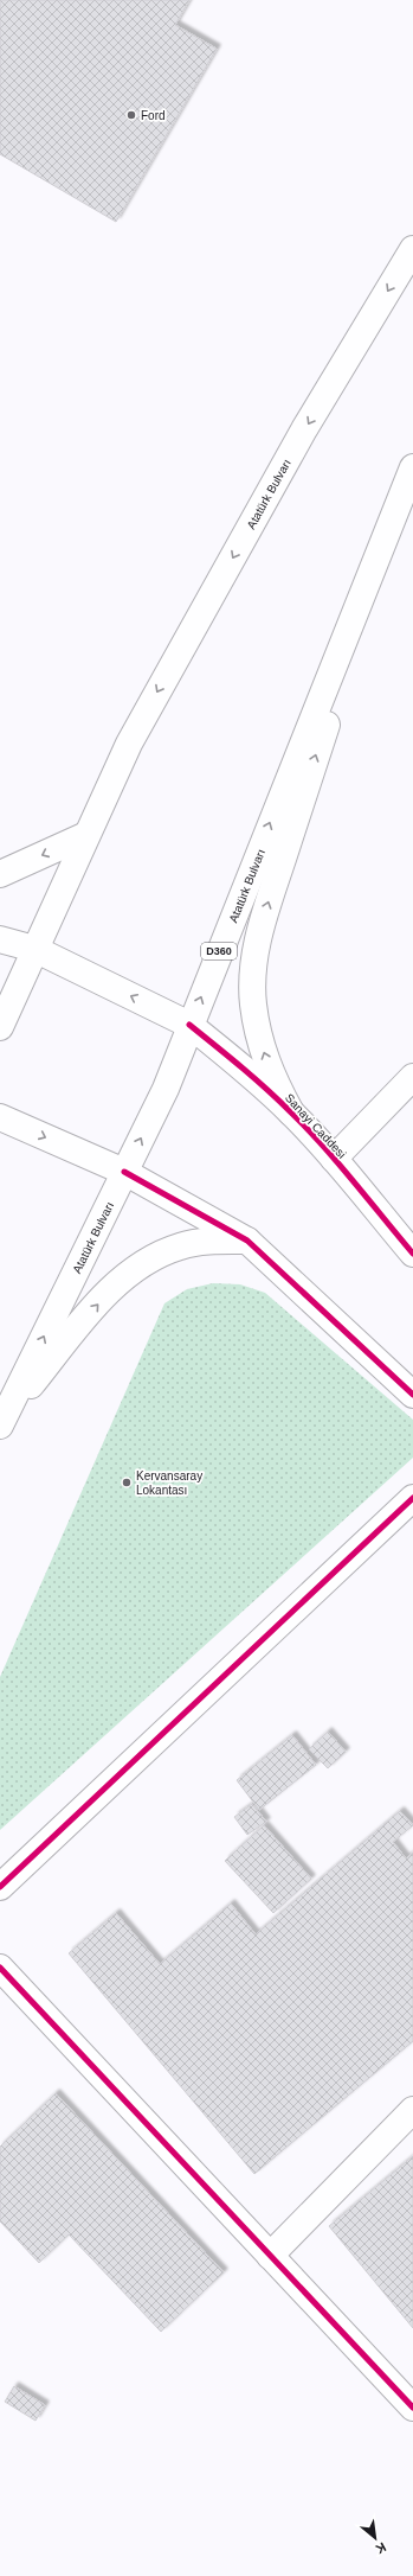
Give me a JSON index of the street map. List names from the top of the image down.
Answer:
{
  "streets": {
    "main road": ["Atatürk Bulvarı", "D360", "Sanayi Caddesi"]
  },
  "crossings": [
    ["Atatürk Bulvarı", "Sanayi Caddesi"]
  ],
  "places": ["Ford", "Kervansaray Lokantası"],
  "north": "bottom right"
}
